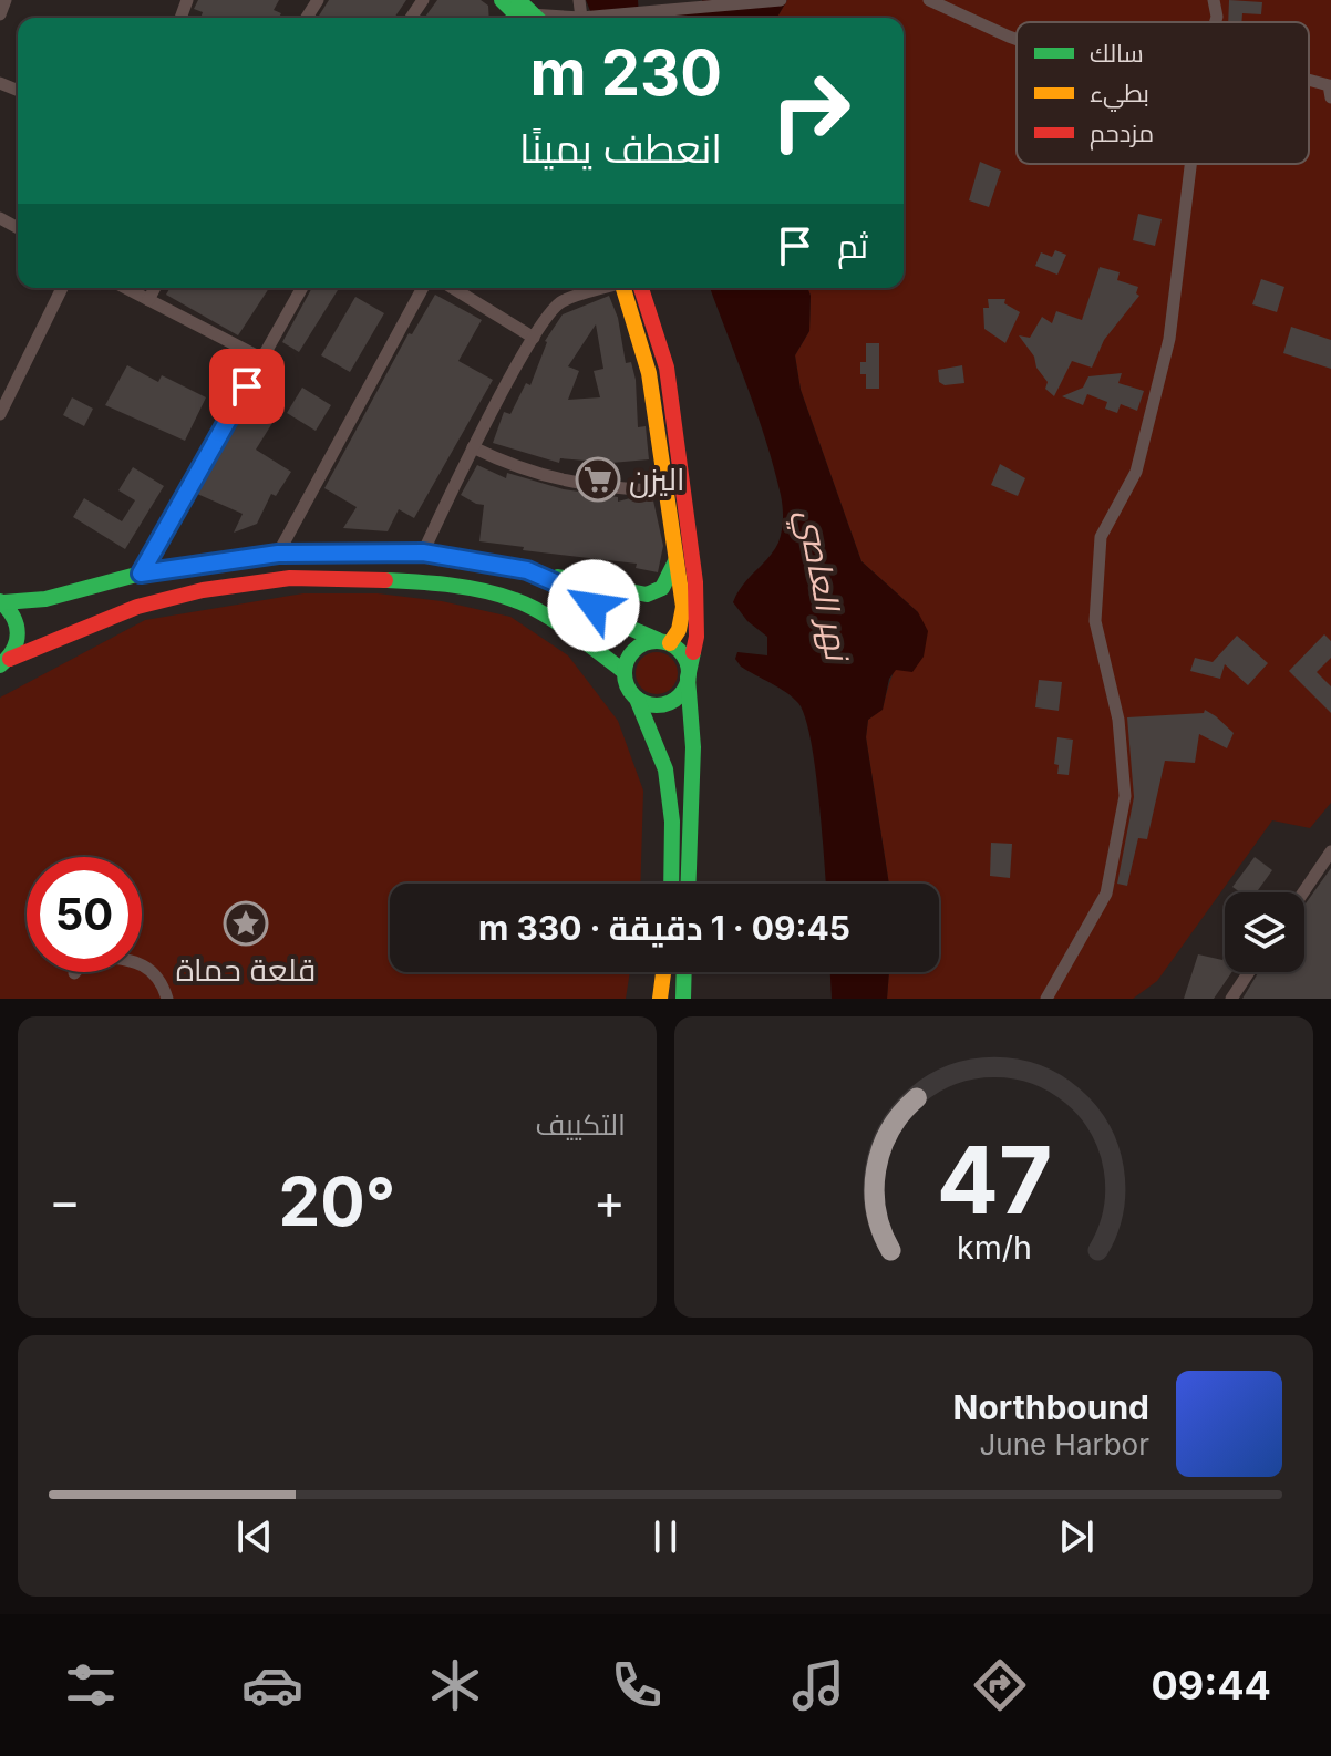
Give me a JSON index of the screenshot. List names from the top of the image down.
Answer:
{
  "water": ["نهر العاصي"],
  "places": {
    "supermarket": ["اليزن"],
    "place": ["قلعة حماة"]
  },
  "legend": ["سالك", "بطيء", "مزدحم"],
  "page": {
    "turn": ["230 m", "انعطف يمينًا"],
    "then": "ثم",
    "limit": "50",
    "trip": "09:45 · 1 دقيقة · 330 m",
    "tile": "التكييف",
    "heat": ["−", "20°", "+"],
    "song": ["Northbound", "June Harbor"],
    "tabs": "09:44",
    "gauge": ["47", "km/h"]
  }
}
